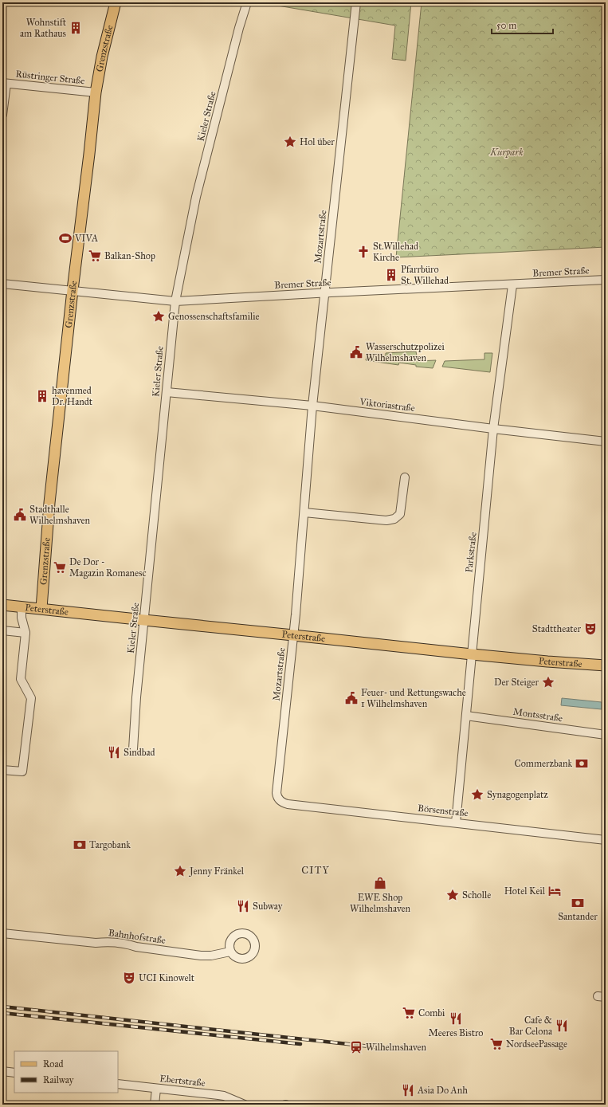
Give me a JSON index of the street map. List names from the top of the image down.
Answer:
{
  "streets": {
    "main road": ["Grenzstraße", "Peterstraße"],
    "street": [
      "Rüstringer Straße",
      "Kieler Straße",
      "Mozartstraße",
      "Bremer Straße",
      "Viktoriastraße",
      "Parkstraße",
      "Montsstraße",
      "Börsenstraße",
      "Bahnhofstraße",
      "Ebertstraße"
    ]
  },
  "crossings": [
    ["Grenzstraße", "Rüstringer Straße"],
    ["Grenzstraße", "Bremer Straße"],
    ["Grenzstraße", "Peterstraße"],
    ["Kieler Straße", "Bremer Straße"],
    ["Kieler Straße", "Viktoriastraße"],
    ["Kieler Straße", "Peterstraße"],
    ["Mozartstraße", "Bremer Straße"],
    ["Mozartstraße", "Viktoriastraße"],
    ["Mozartstraße", "Peterstraße"],
    ["Mozartstraße", "Börsenstraße"],
    ["Bremer Straße", "Parkstraße"],
    ["Viktoriastraße", "Parkstraße"],
    ["Parkstraße", "Peterstraße"],
    ["Parkstraße", "Montsstraße"],
    ["Parkstraße", "Börsenstraße"]
  ],
  "districts": ["CITY"],
  "parks": ["Kurpark"],
  "places": {
    "building": ["Wohnstift am Rathaus", "Pfarrbüro St. Willehad", "havenmed Dr. Handt"],
    "place": [
      "Hol über",
      "Genossenschaftsfamilie",
      "Der Steiger",
      "Synagogenplatz",
      "Jenny Fränkel",
      "Scholle"
    ],
    "sports": ["VIVA"],
    "church": ["St.Willehad Kirche"],
    "supermarket": [
      "Balkan-Shop",
      "De Dor - Magazin Romanesc",
      "Combi",
      "NordseePassage"
    ],
    "public building": ["Wasserschutzpolizei Wilhelmshaven", "Stadthalle Wilhelmshaven", "Feuer- und Rettungswache 1 Wilhelmshaven"],
    "theatre": ["Stadttheater", "UCI Kinowelt"],
    "restaurant": [
      "Sindbad",
      "Subway",
      "Meeres Bistro",
      "Cafe & Bar Celona",
      "Asia Do Anh"
    ],
    "bank": ["Commerzbank", "Targobank", "Santander"],
    "shop": ["EWE Shop Wilhelmshaven"],
    "hotel": ["Hotel Keil"],
    "station": ["Wilhelmshaven"]
  },
  "legend": ["Road", "Railway"],
  "scale_bar": "50 m"
}
